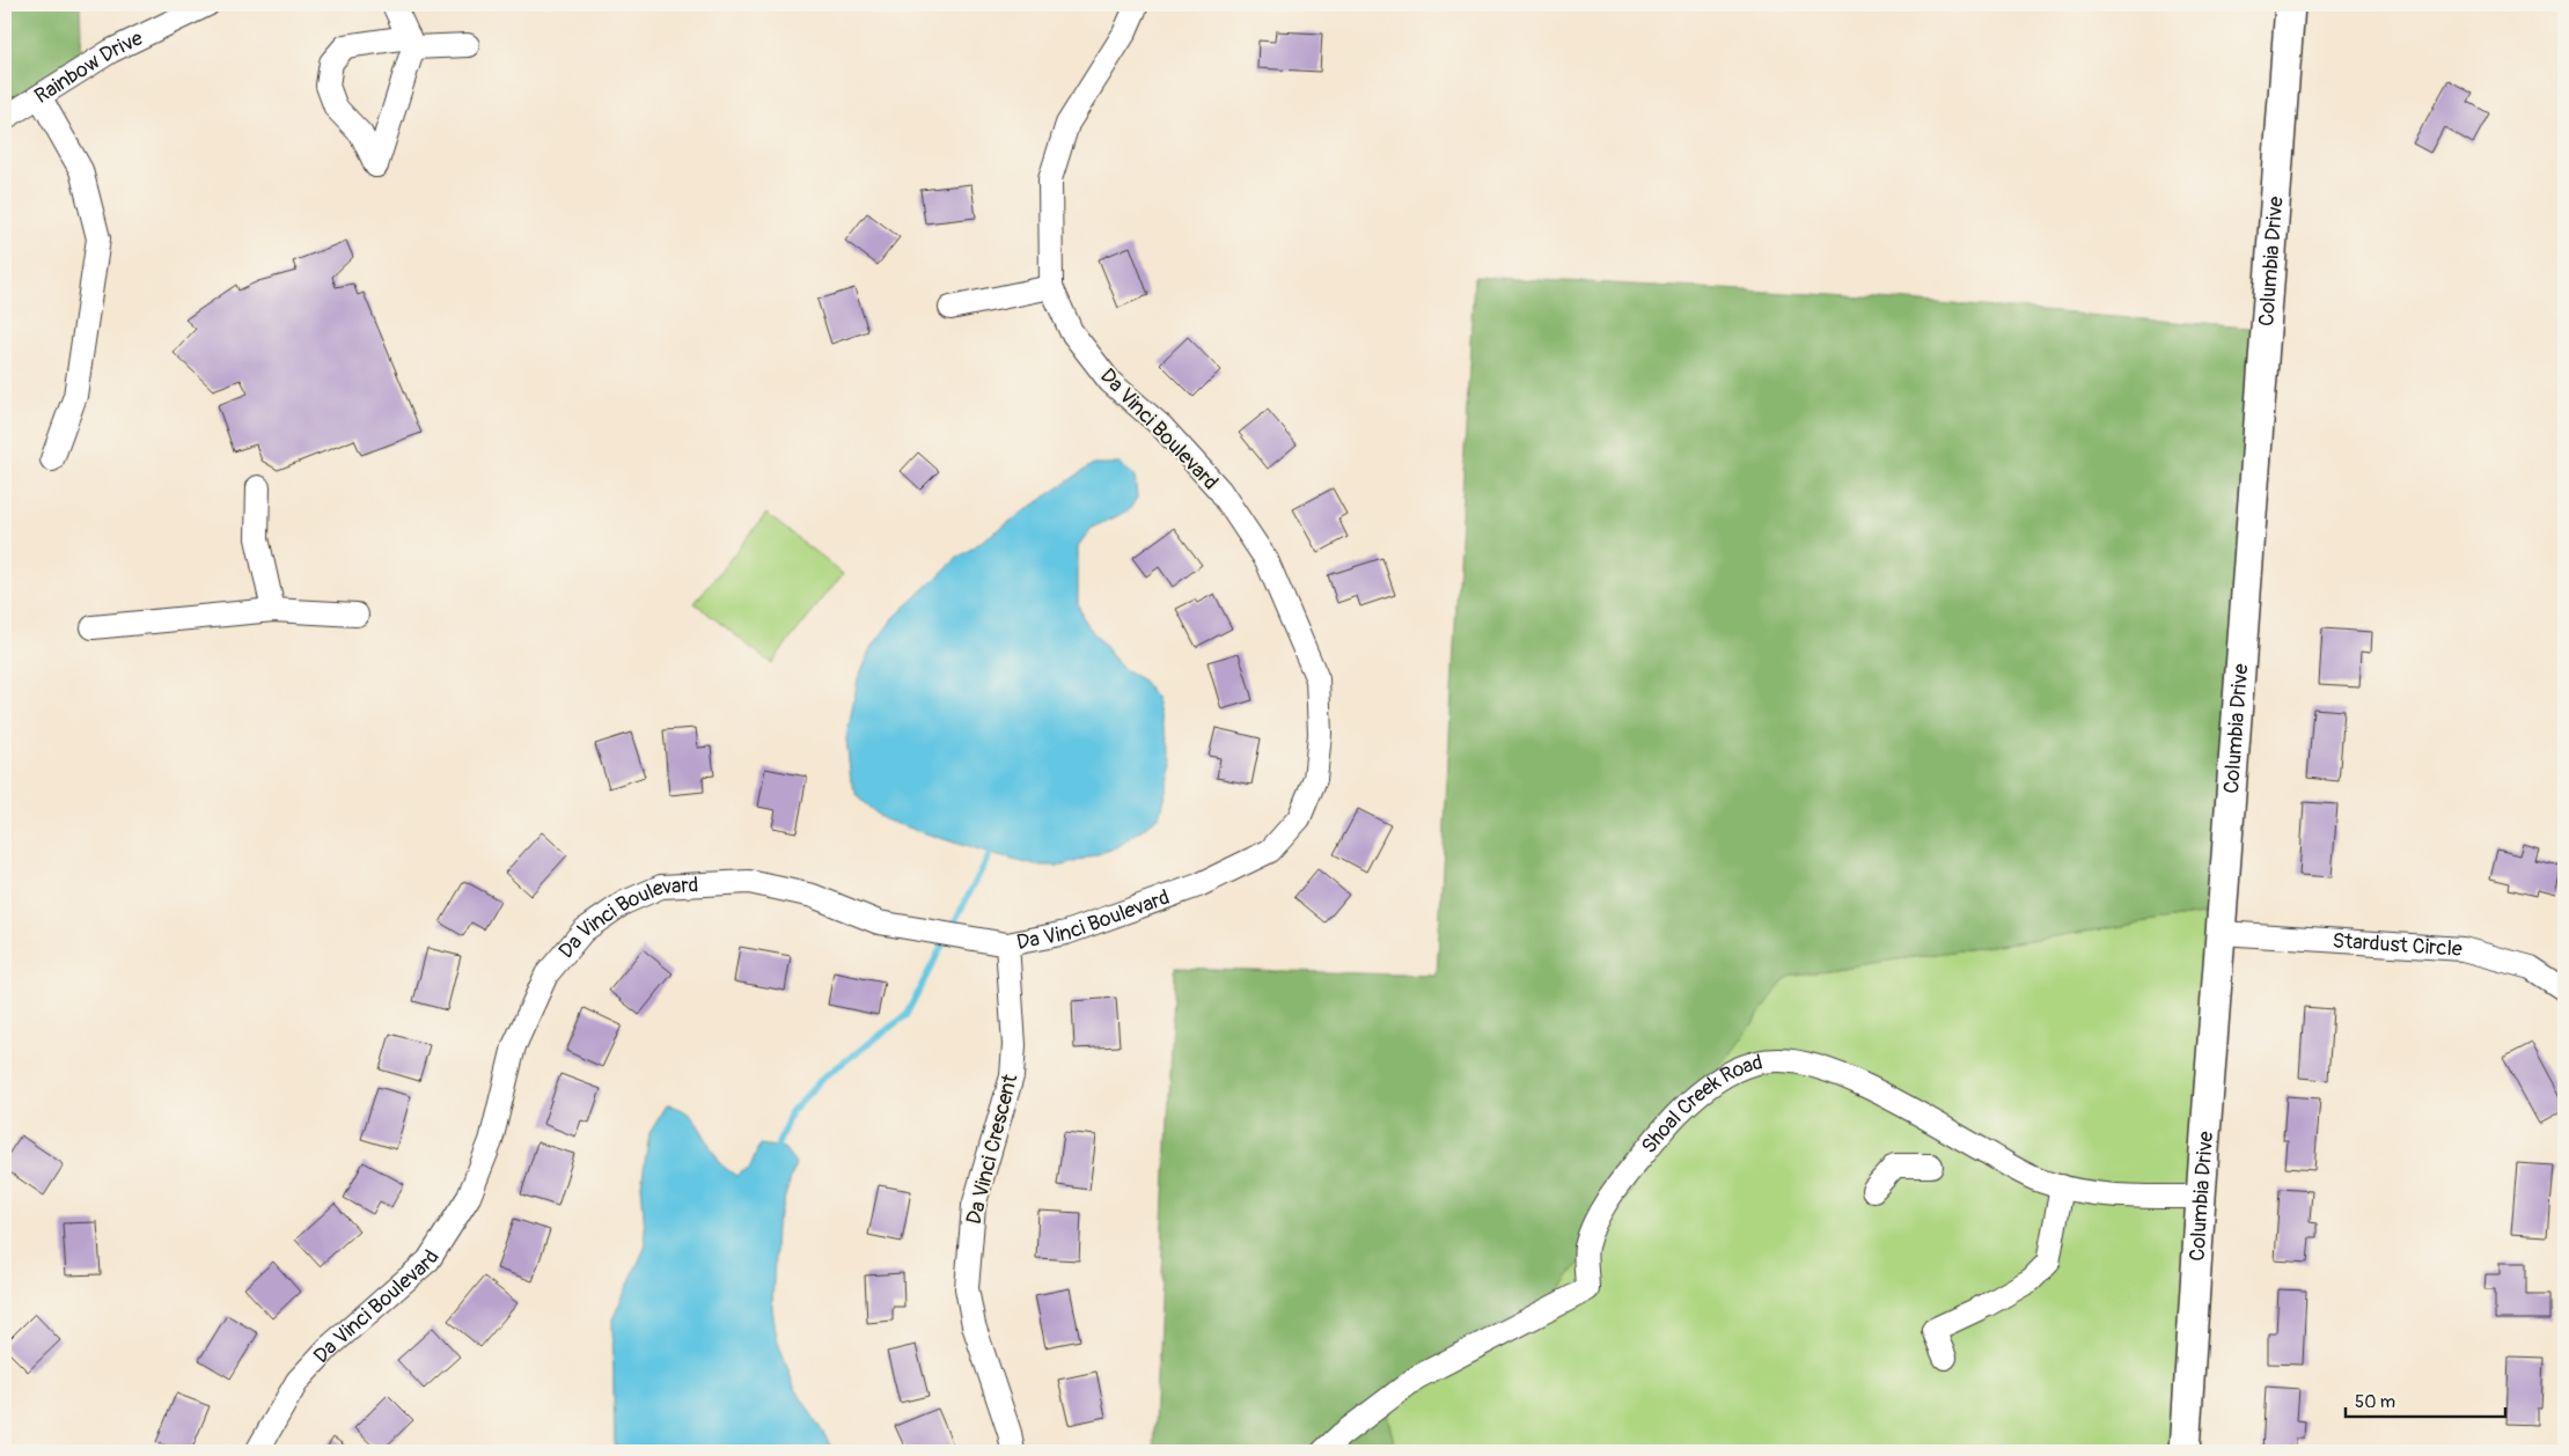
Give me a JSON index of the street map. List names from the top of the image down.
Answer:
{
  "streets": {
    "main road": ["Columbia Drive"],
    "street": [
      "Rainbow Drive",
      "Da Vinci Boulevard",
      "Stardust Circle",
      "Shoal Creek Road",
      "Da Vinci Crescent"
    ]
  },
  "crossings": [
    ["Columbia Drive", "Stardust Circle"],
    ["Columbia Drive", "Shoal Creek Road"],
    ["Da Vinci Boulevard", "Da Vinci Crescent"]
  ],
  "scale_bar": "50 m"
}
